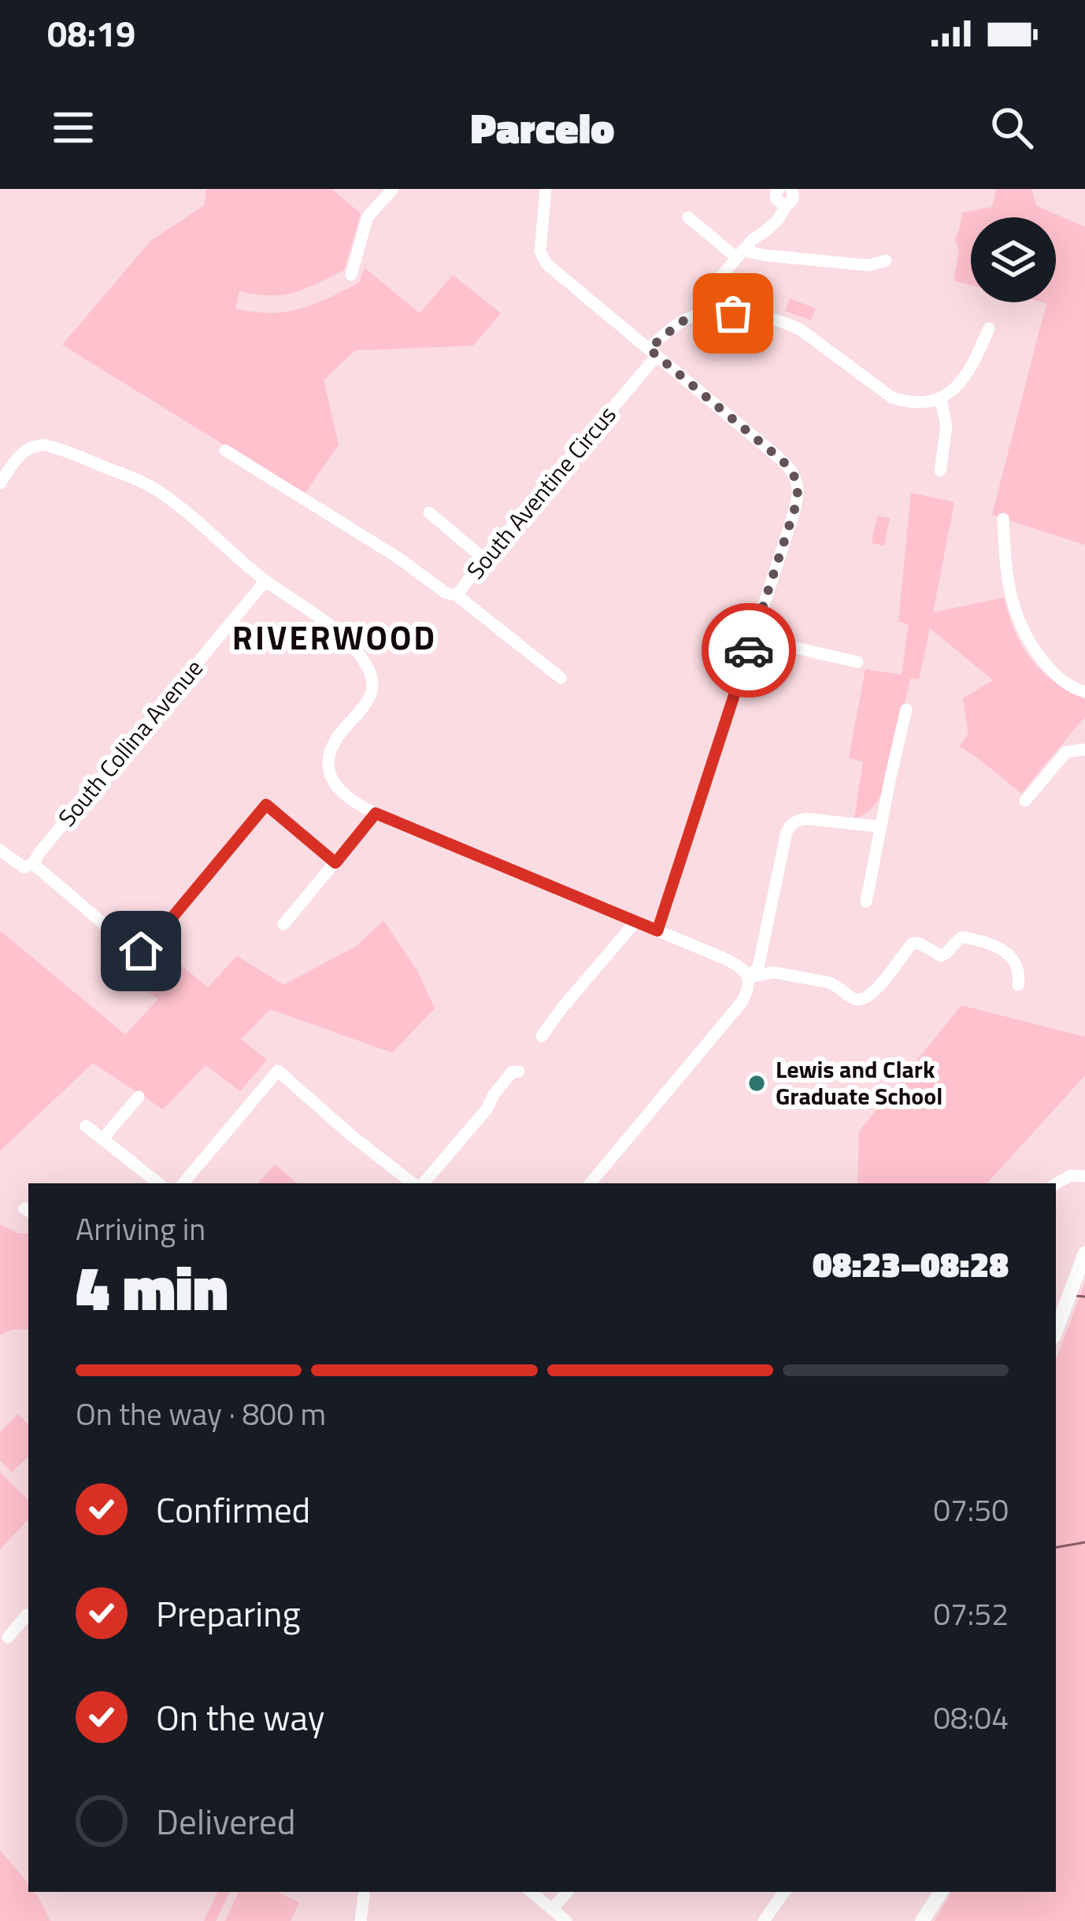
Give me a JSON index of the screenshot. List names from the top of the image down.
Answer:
{
  "streets": {
    "street": ["South Aventine Circus", "South Collina Avenue"]
  },
  "districts": ["RIVERWOOD"],
  "places": ["Lewis and Clark Graduate School"],
  "page": {
    "status": "08:19",
    "header": "Parcelo",
    "heading": ["4 min", "Arriving in", "08:23–08:28"],
    "bar": "On the way · 800 m",
    "list": [
      ["Confirmed", "07:50"],
      ["Preparing", "07:52"],
      ["On the way", "08:04"],
      "Delivered"
    ]
  }
}
